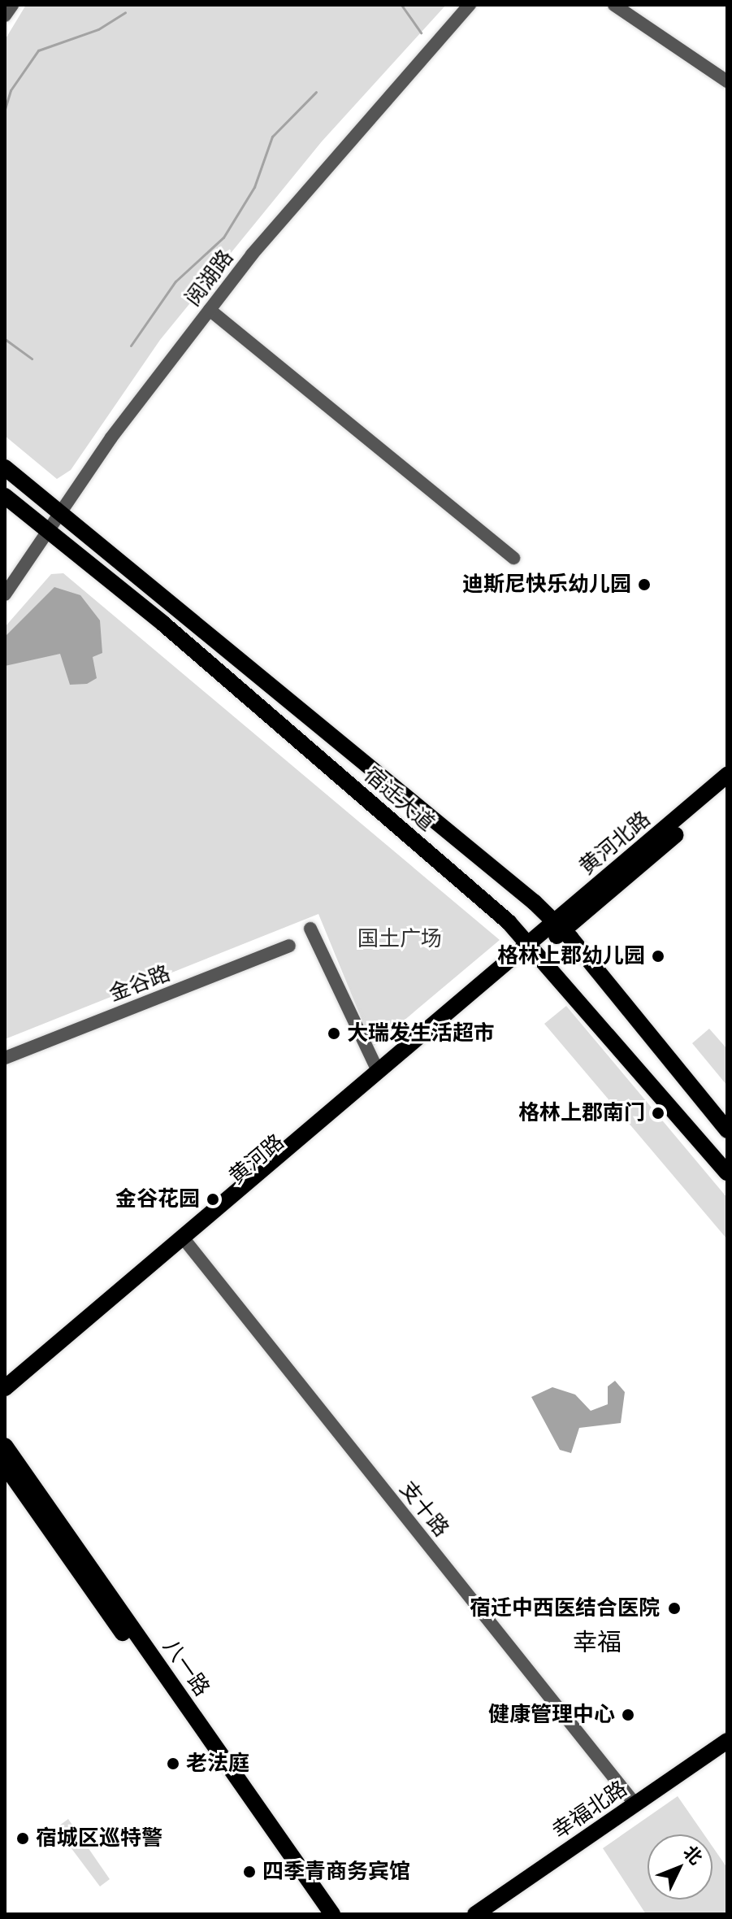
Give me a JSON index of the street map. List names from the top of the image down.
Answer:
{
  "streets": {
    "main road": [
      "宿迁大道",
      "黄河北路",
      "黄河路",
      "八一路",
      "幸福北路"
    ],
    "street": ["阅湖路", "金谷路", "支十路"]
  },
  "crossings": [
    ["阅湖路", "宿迁大道"],
    ["宿迁大道", "黄河北路"],
    ["宿迁大道", "黄河路"],
    ["黄河北路", "黄河路"],
    ["黄河路", "支十路"],
    ["支十路", "幸福北路"]
  ],
  "districts": ["幸福"],
  "parks": ["国土广场"],
  "places": [
    "迪斯尼快乐幼儿园",
    "格林上郡幼儿园",
    "大瑞发生活超市",
    "格林上郡南门",
    "金谷花园",
    "宿迁中西医结合医院",
    "健康管理中心",
    "老法庭",
    "宿城区巡特警",
    "四季青商务宾馆"
  ],
  "north": "top right"
}
